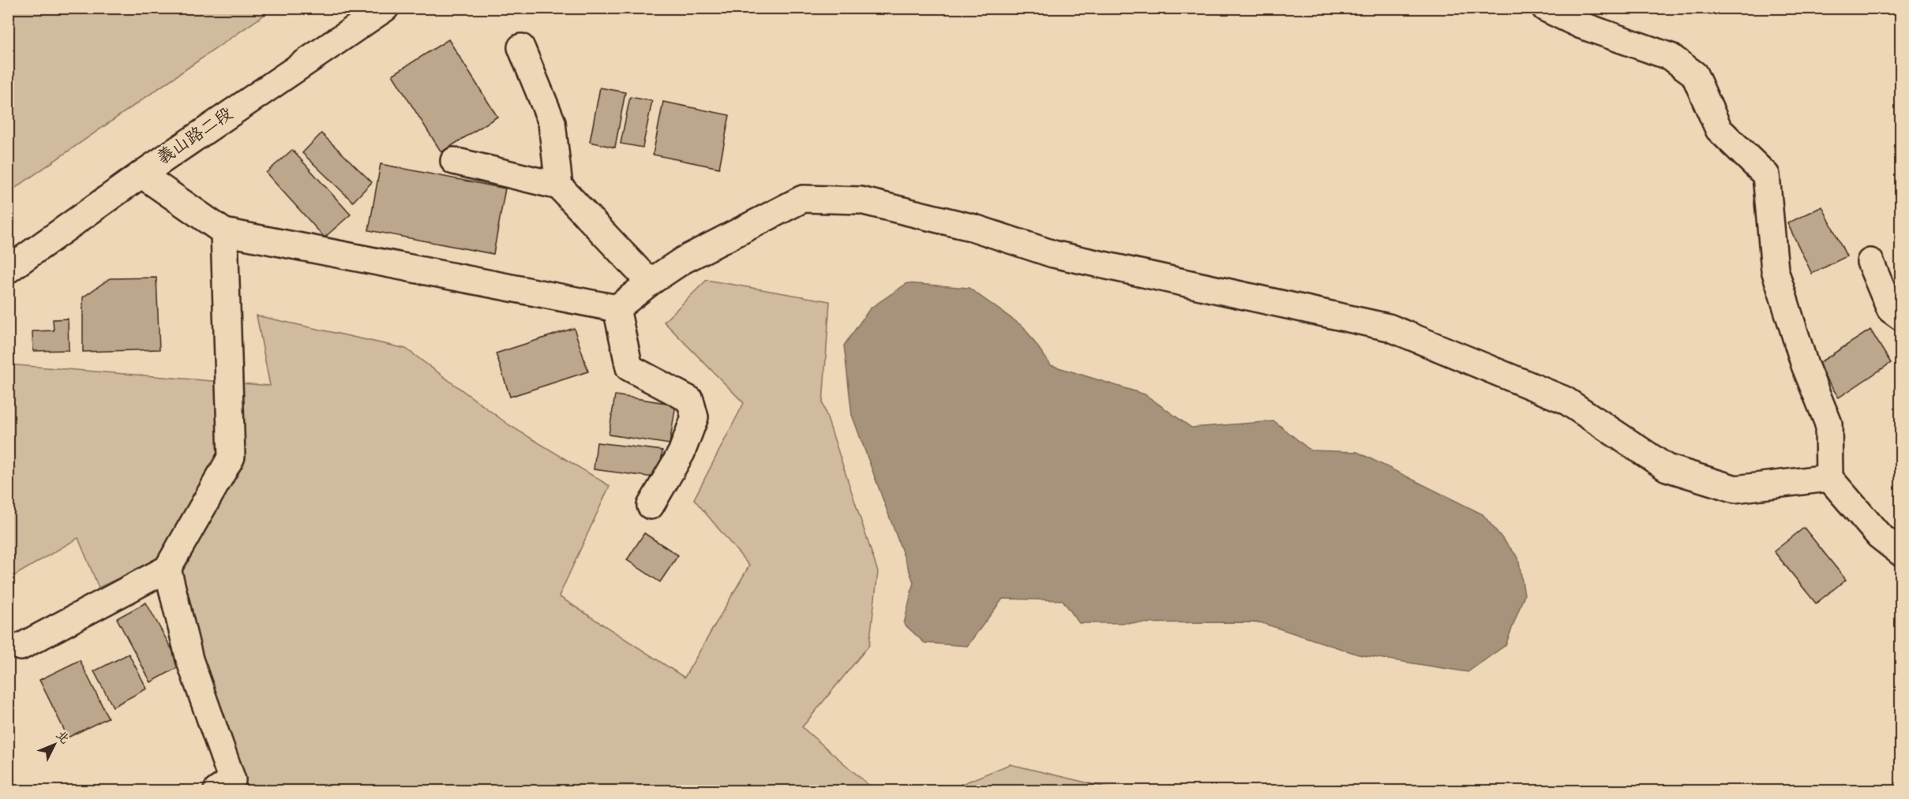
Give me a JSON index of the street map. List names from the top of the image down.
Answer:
{
  "streets": {
    "street": ["義山路二段"]
  },
  "north": "top right"
}
